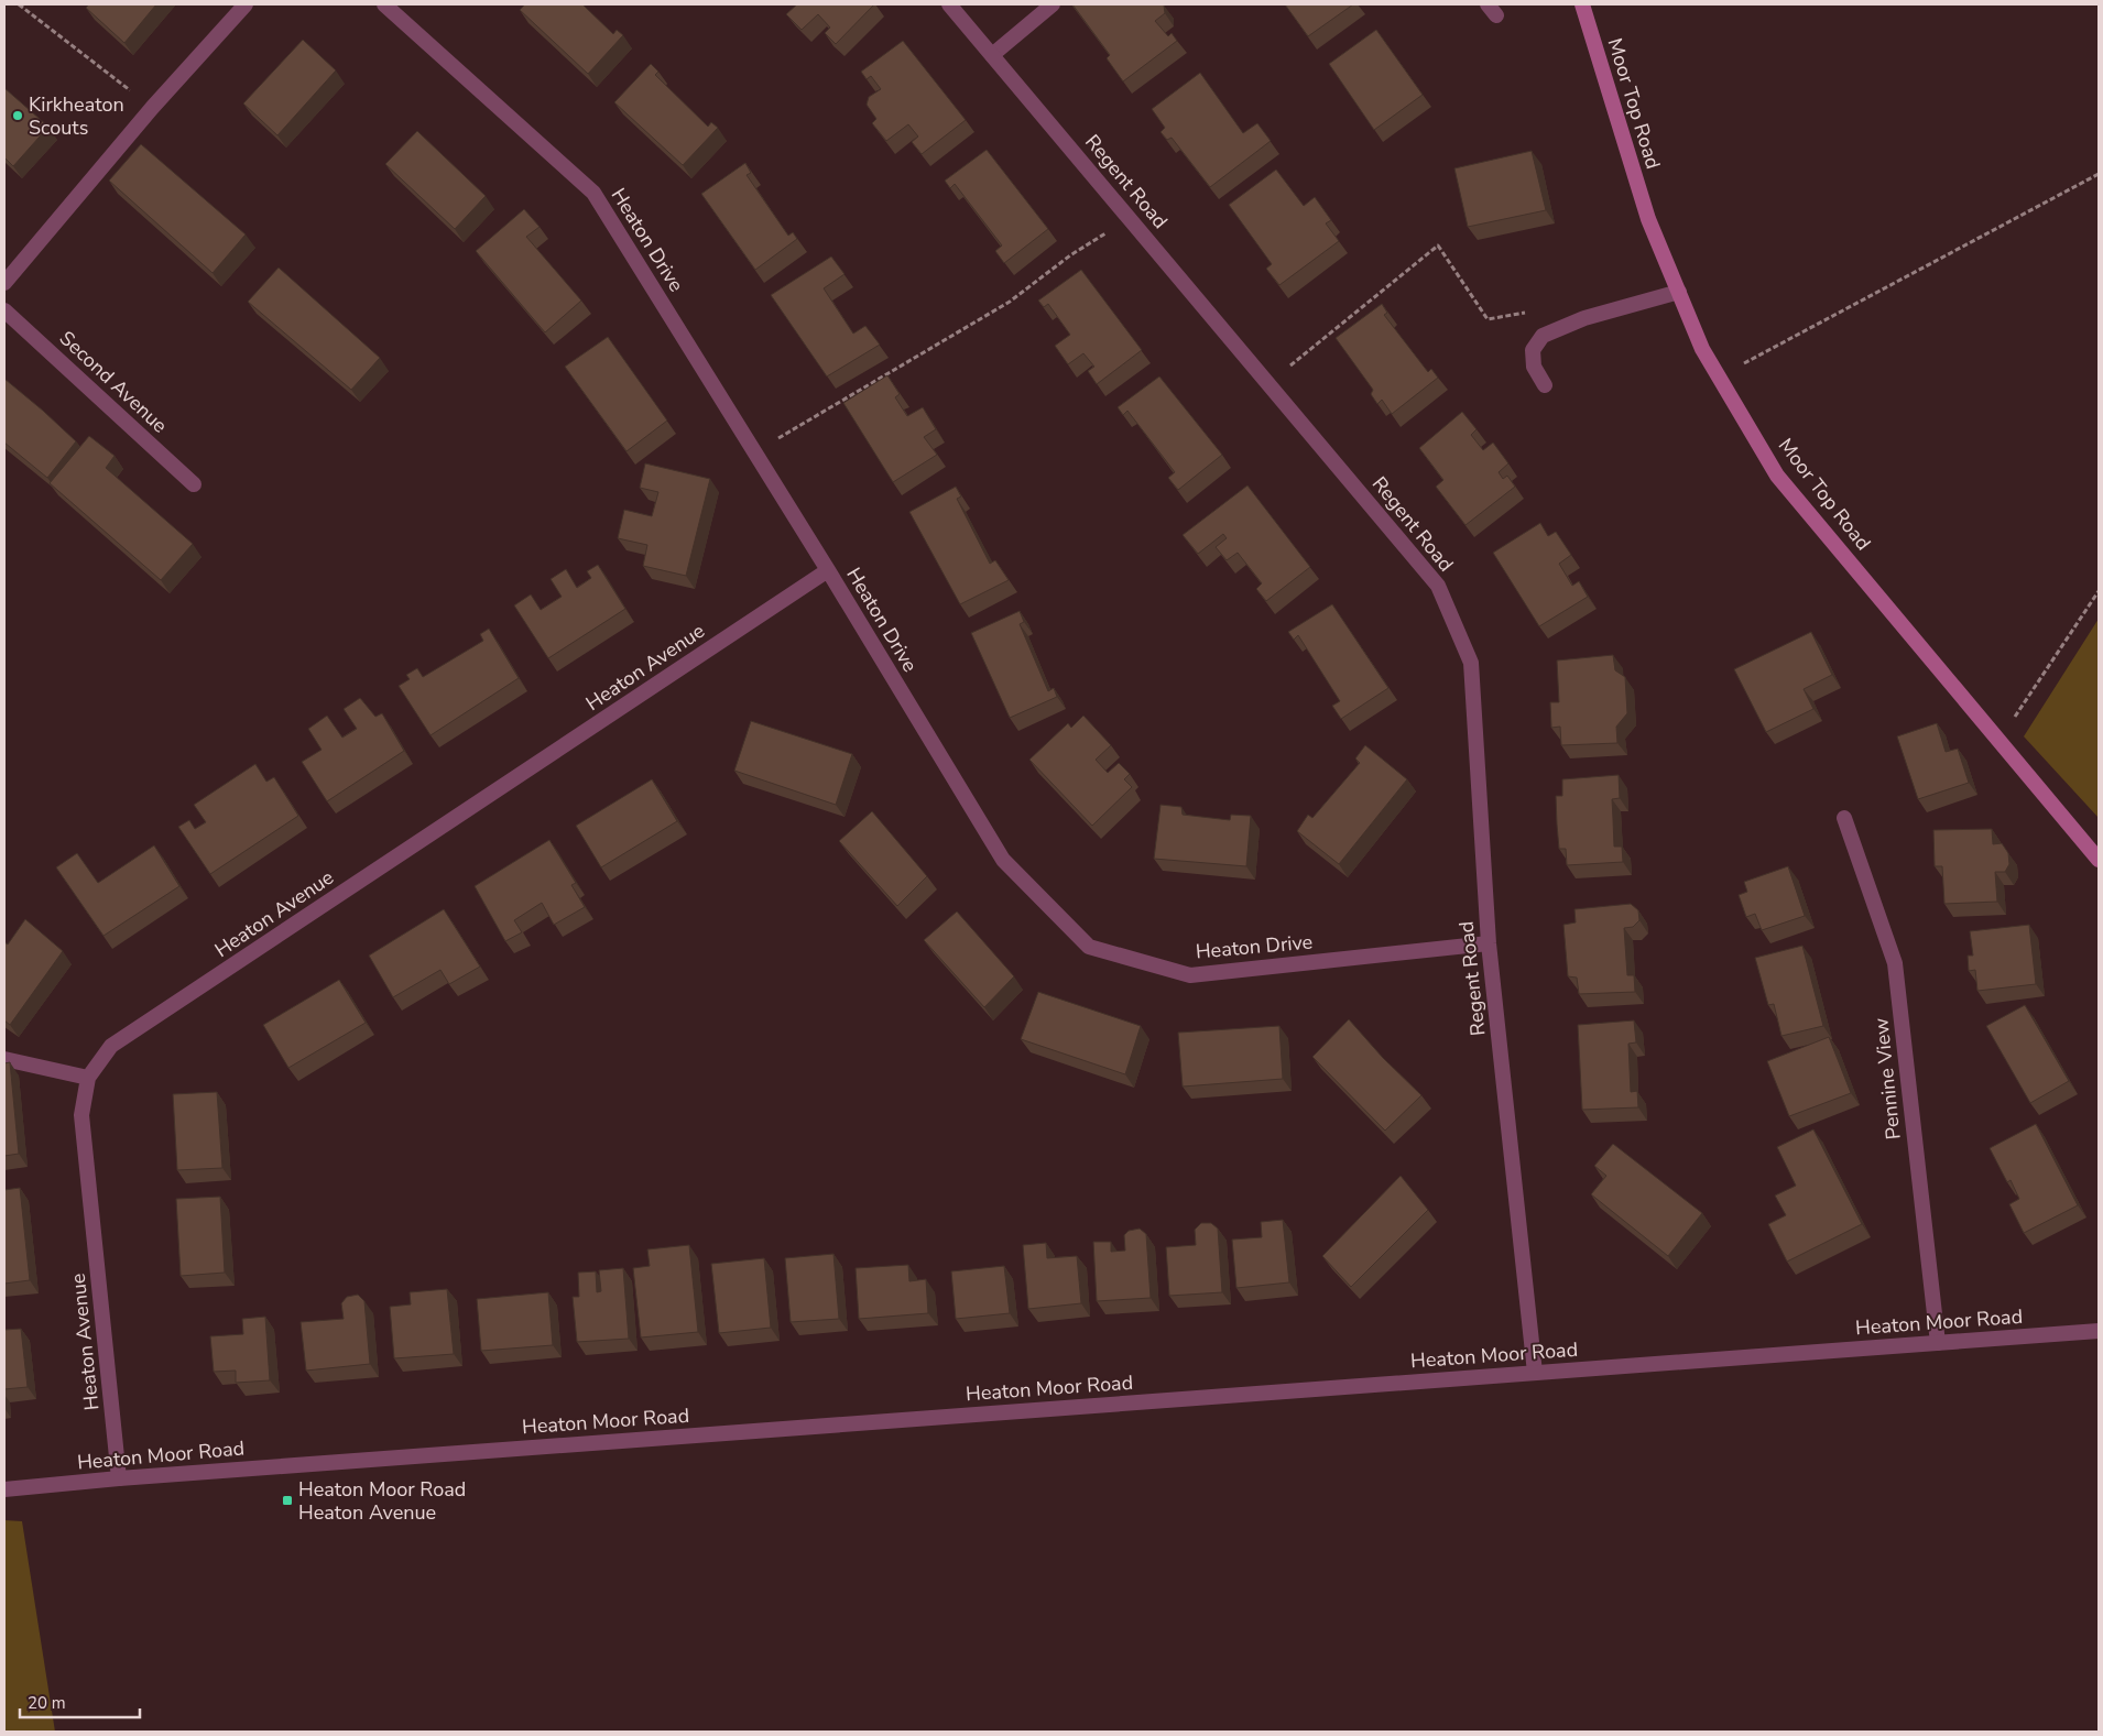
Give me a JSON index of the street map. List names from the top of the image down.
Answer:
{
  "streets": {
    "main road": ["Moor Top Road"],
    "street": [
      "Regent Road",
      "Heaton Drive",
      "Second Avenue",
      "Heaton Avenue",
      "Pennine View",
      "Heaton Moor Road"
    ]
  },
  "crossings": [
    ["Regent Road", "Heaton Drive"],
    ["Regent Road", "Heaton Moor Road"],
    ["Heaton Drive", "Heaton Avenue"],
    ["Heaton Avenue", "Heaton Moor Road"],
    ["Pennine View", "Heaton Moor Road"]
  ],
  "places": {
    "other": ["Kirkheaton Scouts"],
    "transit": ["Heaton Moor Road Heaton Avenue"]
  },
  "scale_bar": "20 m"
}
